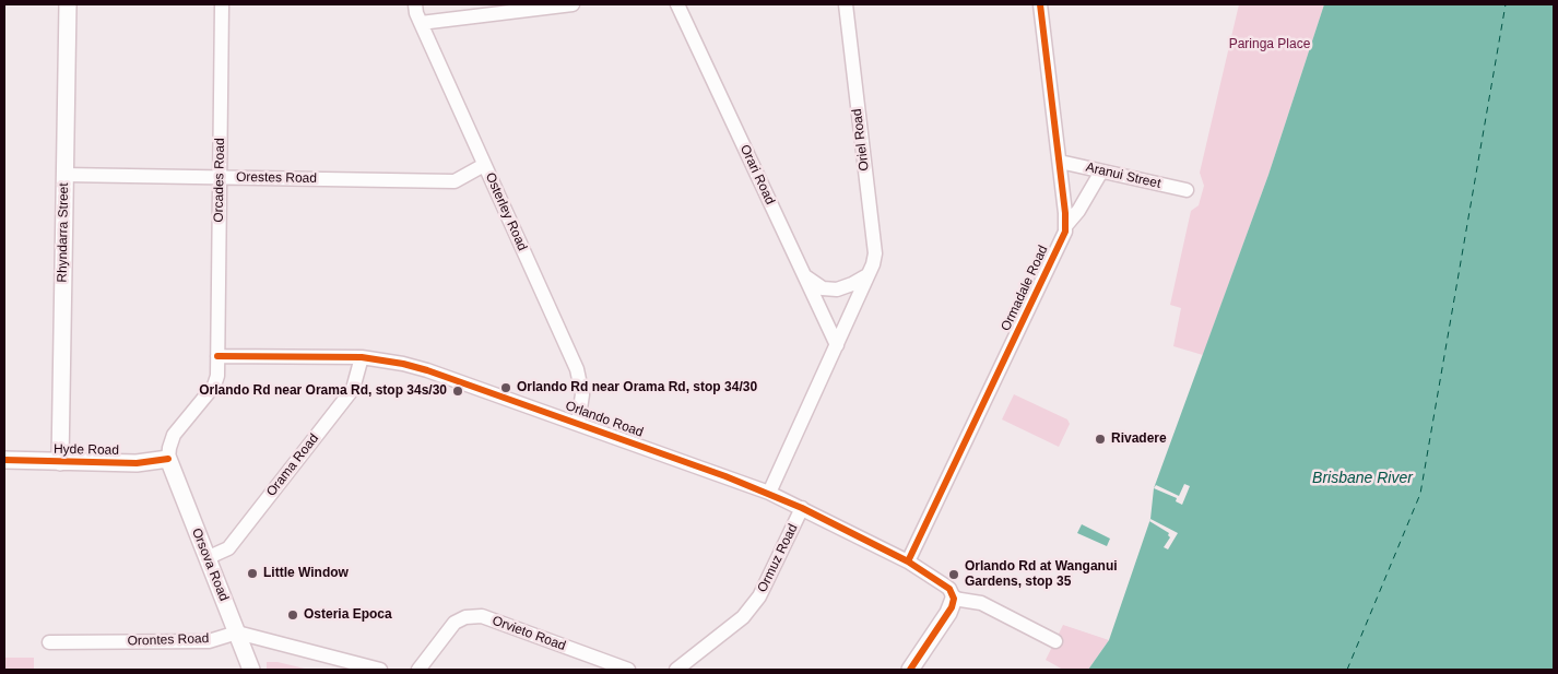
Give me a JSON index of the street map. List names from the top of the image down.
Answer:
{
  "streets": {
    "street": [
      "Oriel Road",
      "Orari Road",
      "Aranui Street",
      "Orestes Road",
      "Orcades Road",
      "Osterley Road",
      "Rhyndarra Street",
      "Ormadale Road",
      "Orlando Road",
      "Hyde Road",
      "Orama Road",
      "Ormuz Road",
      "Orsova Road",
      "Orvieto Road",
      "Orontes Road"
    ]
  },
  "crossings": [
    ["Oriel Road", "Orari Road"],
    ["Oriel Road", "Orlando Road"],
    ["Aranui Street", "Ormadale Road"],
    ["Orestes Road", "Orcades Road"],
    ["Orestes Road", "Osterley Road"],
    ["Orestes Road", "Rhyndarra Street"],
    ["Orcades Road", "Orlando Road"],
    ["Osterley Road", "Orlando Road"],
    ["Rhyndarra Street", "Hyde Road"],
    ["Ormadale Road", "Orlando Road"],
    ["Orlando Road", "Orama Road"],
    ["Orlando Road", "Ormuz Road"],
    ["Hyde Road", "Orsova Road"],
    ["Orama Road", "Orsova Road"],
    ["Orsova Road", "Orontes Road"]
  ],
  "water": ["Brisbane River"],
  "parks": ["Paringa Place"],
  "places": [
    "Orlando Rd near Orama Rd, stop 34/30",
    "Orlando Rd near Orama Rd, stop 34s/30",
    "Rivadere",
    "Little Window",
    "Orlando Rd at Wanganui Gardens, stop 35",
    "Osteria Epoca"
  ]
}
